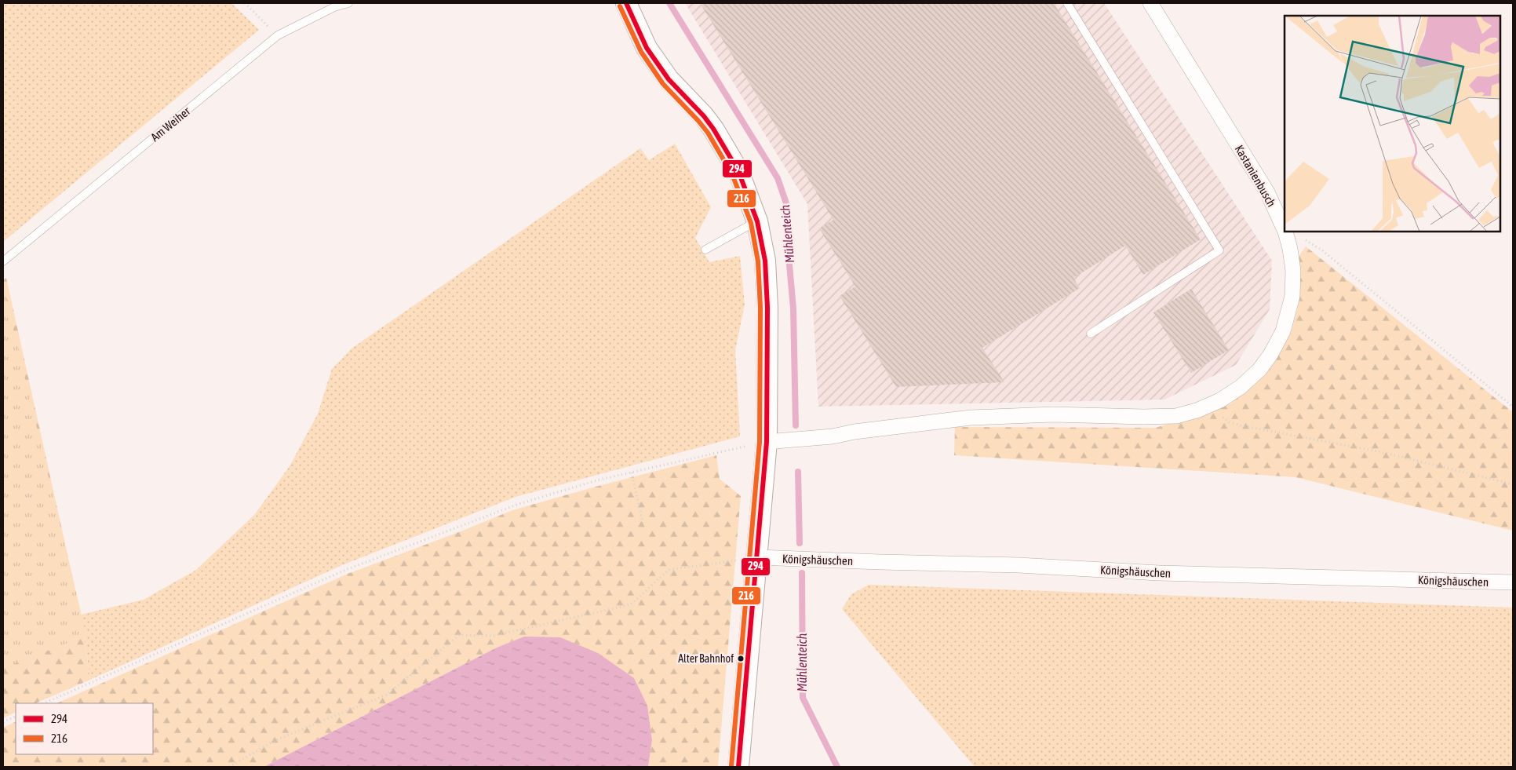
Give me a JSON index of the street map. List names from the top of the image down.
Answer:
{
  "streets": {
    "street": ["Kastanienbusch", "Königshäuschen"],
    "lane": ["Am Weiher"]
  },
  "water": ["Mühlenteich"],
  "places": ["Alter Bahnhof"],
  "lines": ["transit line 294", "transit line 216"],
  "legend": ["294", "216"]
}
